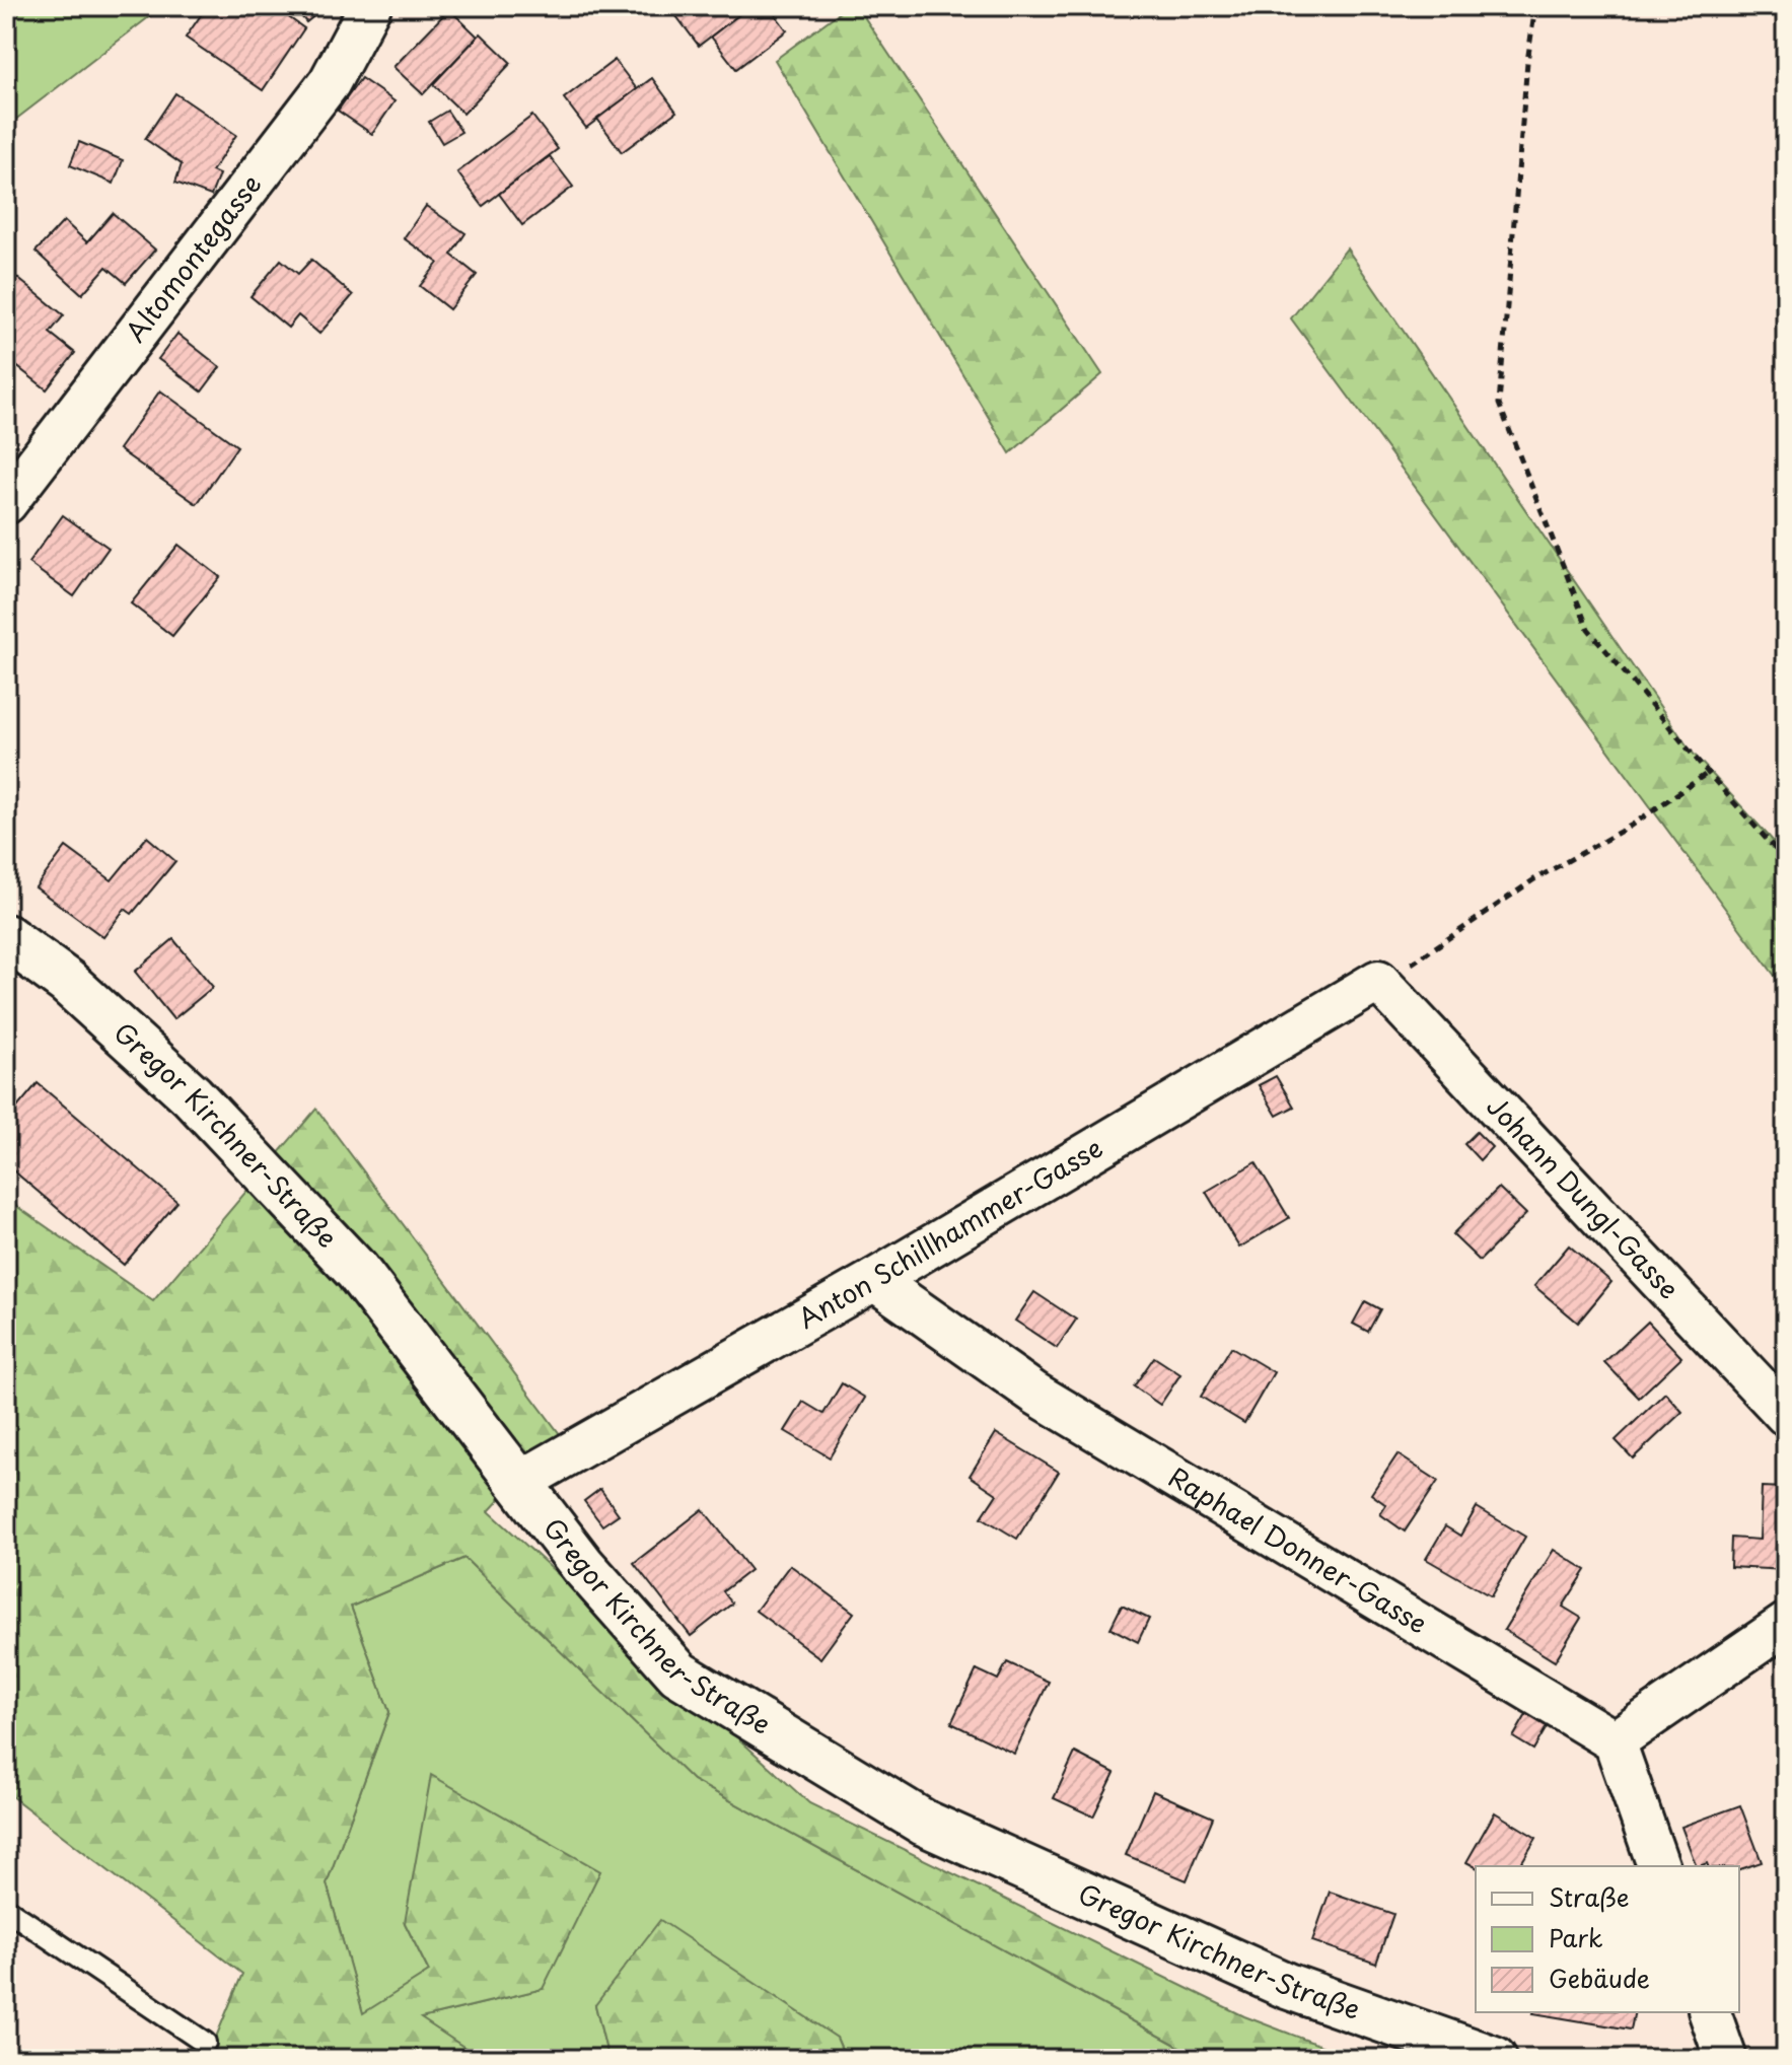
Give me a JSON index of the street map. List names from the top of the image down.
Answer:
{
  "streets": {
    "street": [
      "Altomontegasse",
      "Gregor Kirchner-Straße",
      "Johann Dungl-Gasse",
      "Anton Schillhammer-Gasse",
      "Raphael Donner-Gasse"
    ]
  },
  "crossings": [
    ["Gregor Kirchner-Straße", "Anton Schillhammer-Gasse"],
    ["Johann Dungl-Gasse", "Anton Schillhammer-Gasse"],
    ["Anton Schillhammer-Gasse", "Raphael Donner-Gasse"]
  ],
  "legend": ["Straße", "Park", "Gebäude"]
}
